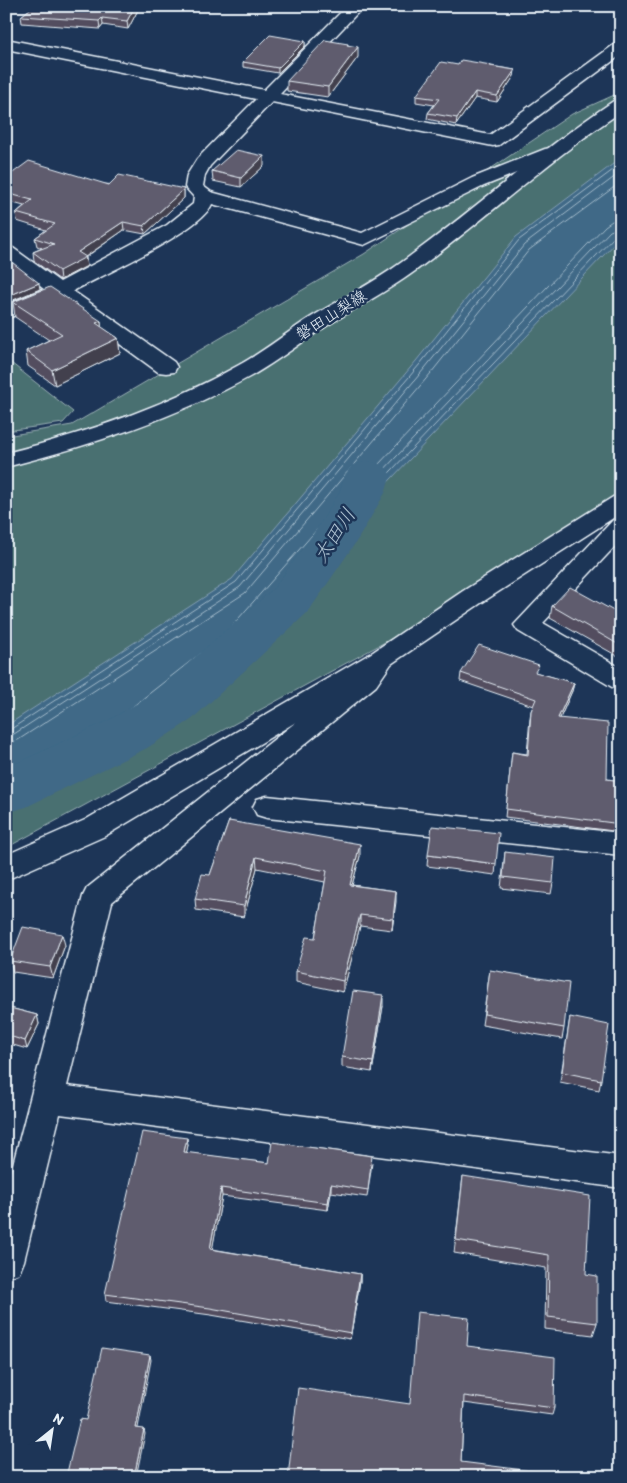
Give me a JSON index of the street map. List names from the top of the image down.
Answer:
{
  "streets": {
    "street": ["磐田山梨線"]
  },
  "water": ["太田川"],
  "north": "top right"
}
